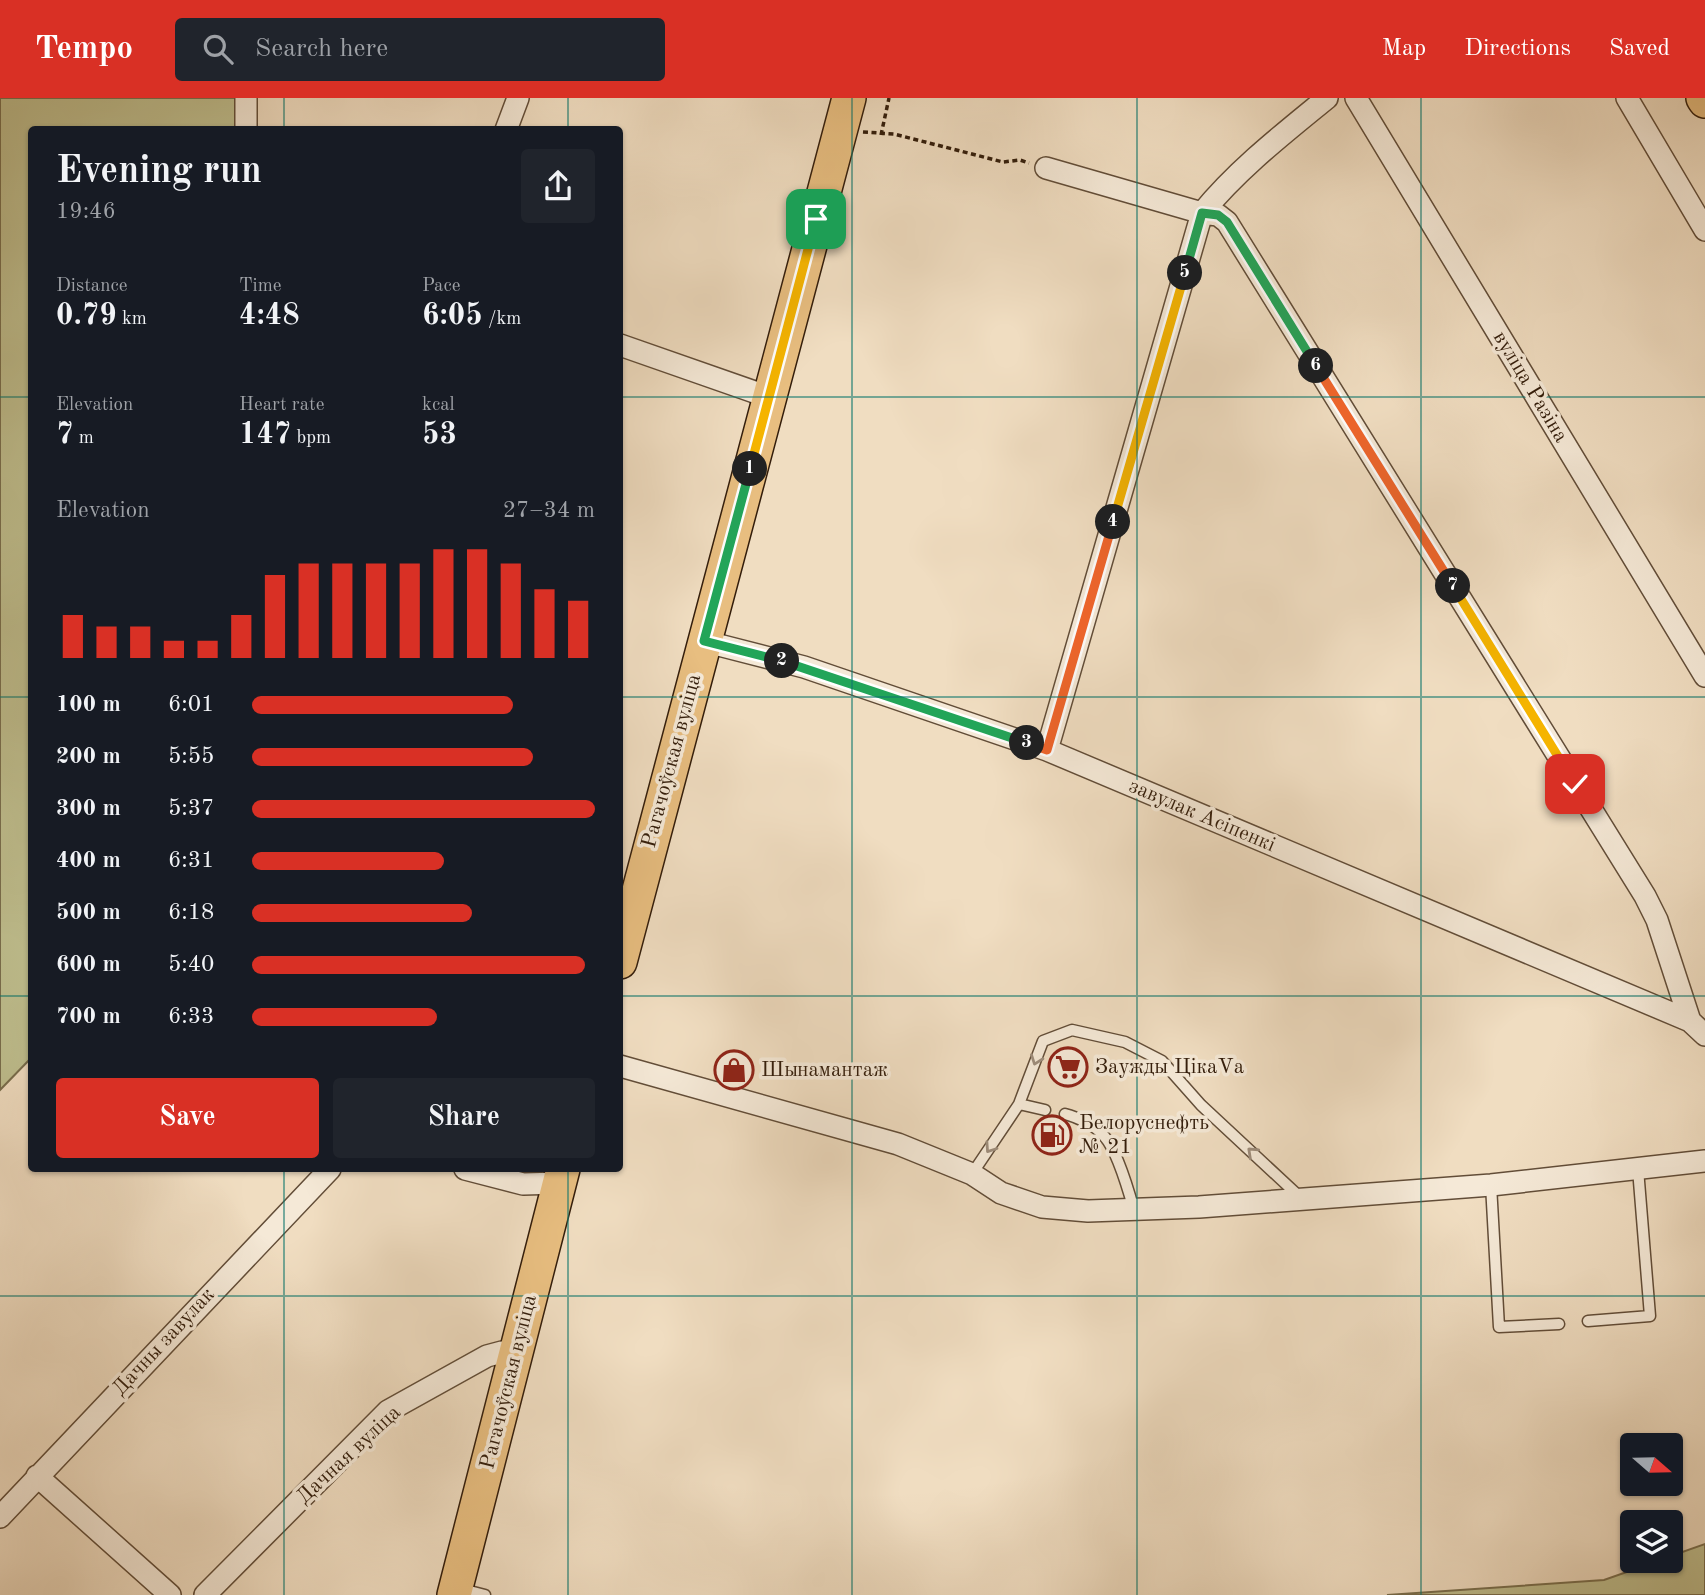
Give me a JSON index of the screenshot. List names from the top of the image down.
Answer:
{
  "streets": {
    "main road": ["Рагачоўская вуліца"],
    "street": [
      "вуліца Разіна",
      "завулак Асіпенкі",
      "Дачны завулак",
      "Дачная вуліца"
    ]
  },
  "crossings": [
    ["Рагачоўская вуліца", "завулак Асіпенкі"],
    ["Рагачоўская вуліца", "Дачная вуліца"]
  ],
  "places": {
    "supermarket": ["Заужды ЦікаVа"],
    "shop": ["Шынамантаж"],
    "fuel station": ["Белоруснефть № 21"]
  },
  "north": "right",
  "page": {
    "header": "Tempo",
    "search": "Search here",
    "nav": ["Map", "Directions", "Saved"],
    "heading": ["Evening run", "19:46"],
    "stats": [
      ["Distance", "0.79 km"],
      ["Time", "4:48"],
      ["Pace", "6:05 /km"],
      ["Elevation", "7 m"],
      ["Heart rate", "147 bpm"],
      ["kcal", "53"]
    ],
    "pins": [
      "5",
      "6",
      "1",
      "4",
      "7",
      "2",
      "3"
    ],
    "chart": ["Elevation", "27–34 m"],
    "list": [
      {
        "name": "100 m",
        "note": "6:01"
      },
      {
        "name": "200 m",
        "note": "5:55"
      },
      {
        "name": "300 m",
        "note": "5:37"
      },
      {
        "name": "400 m",
        "note": "6:31"
      },
      {
        "name": "500 m",
        "note": "6:18"
      },
      {
        "name": "600 m",
        "note": "5:40"
      },
      {
        "name": "700 m",
        "note": "6:33"
      }
    ],
    "buttons": ["Save", "Share"]
  }
}
